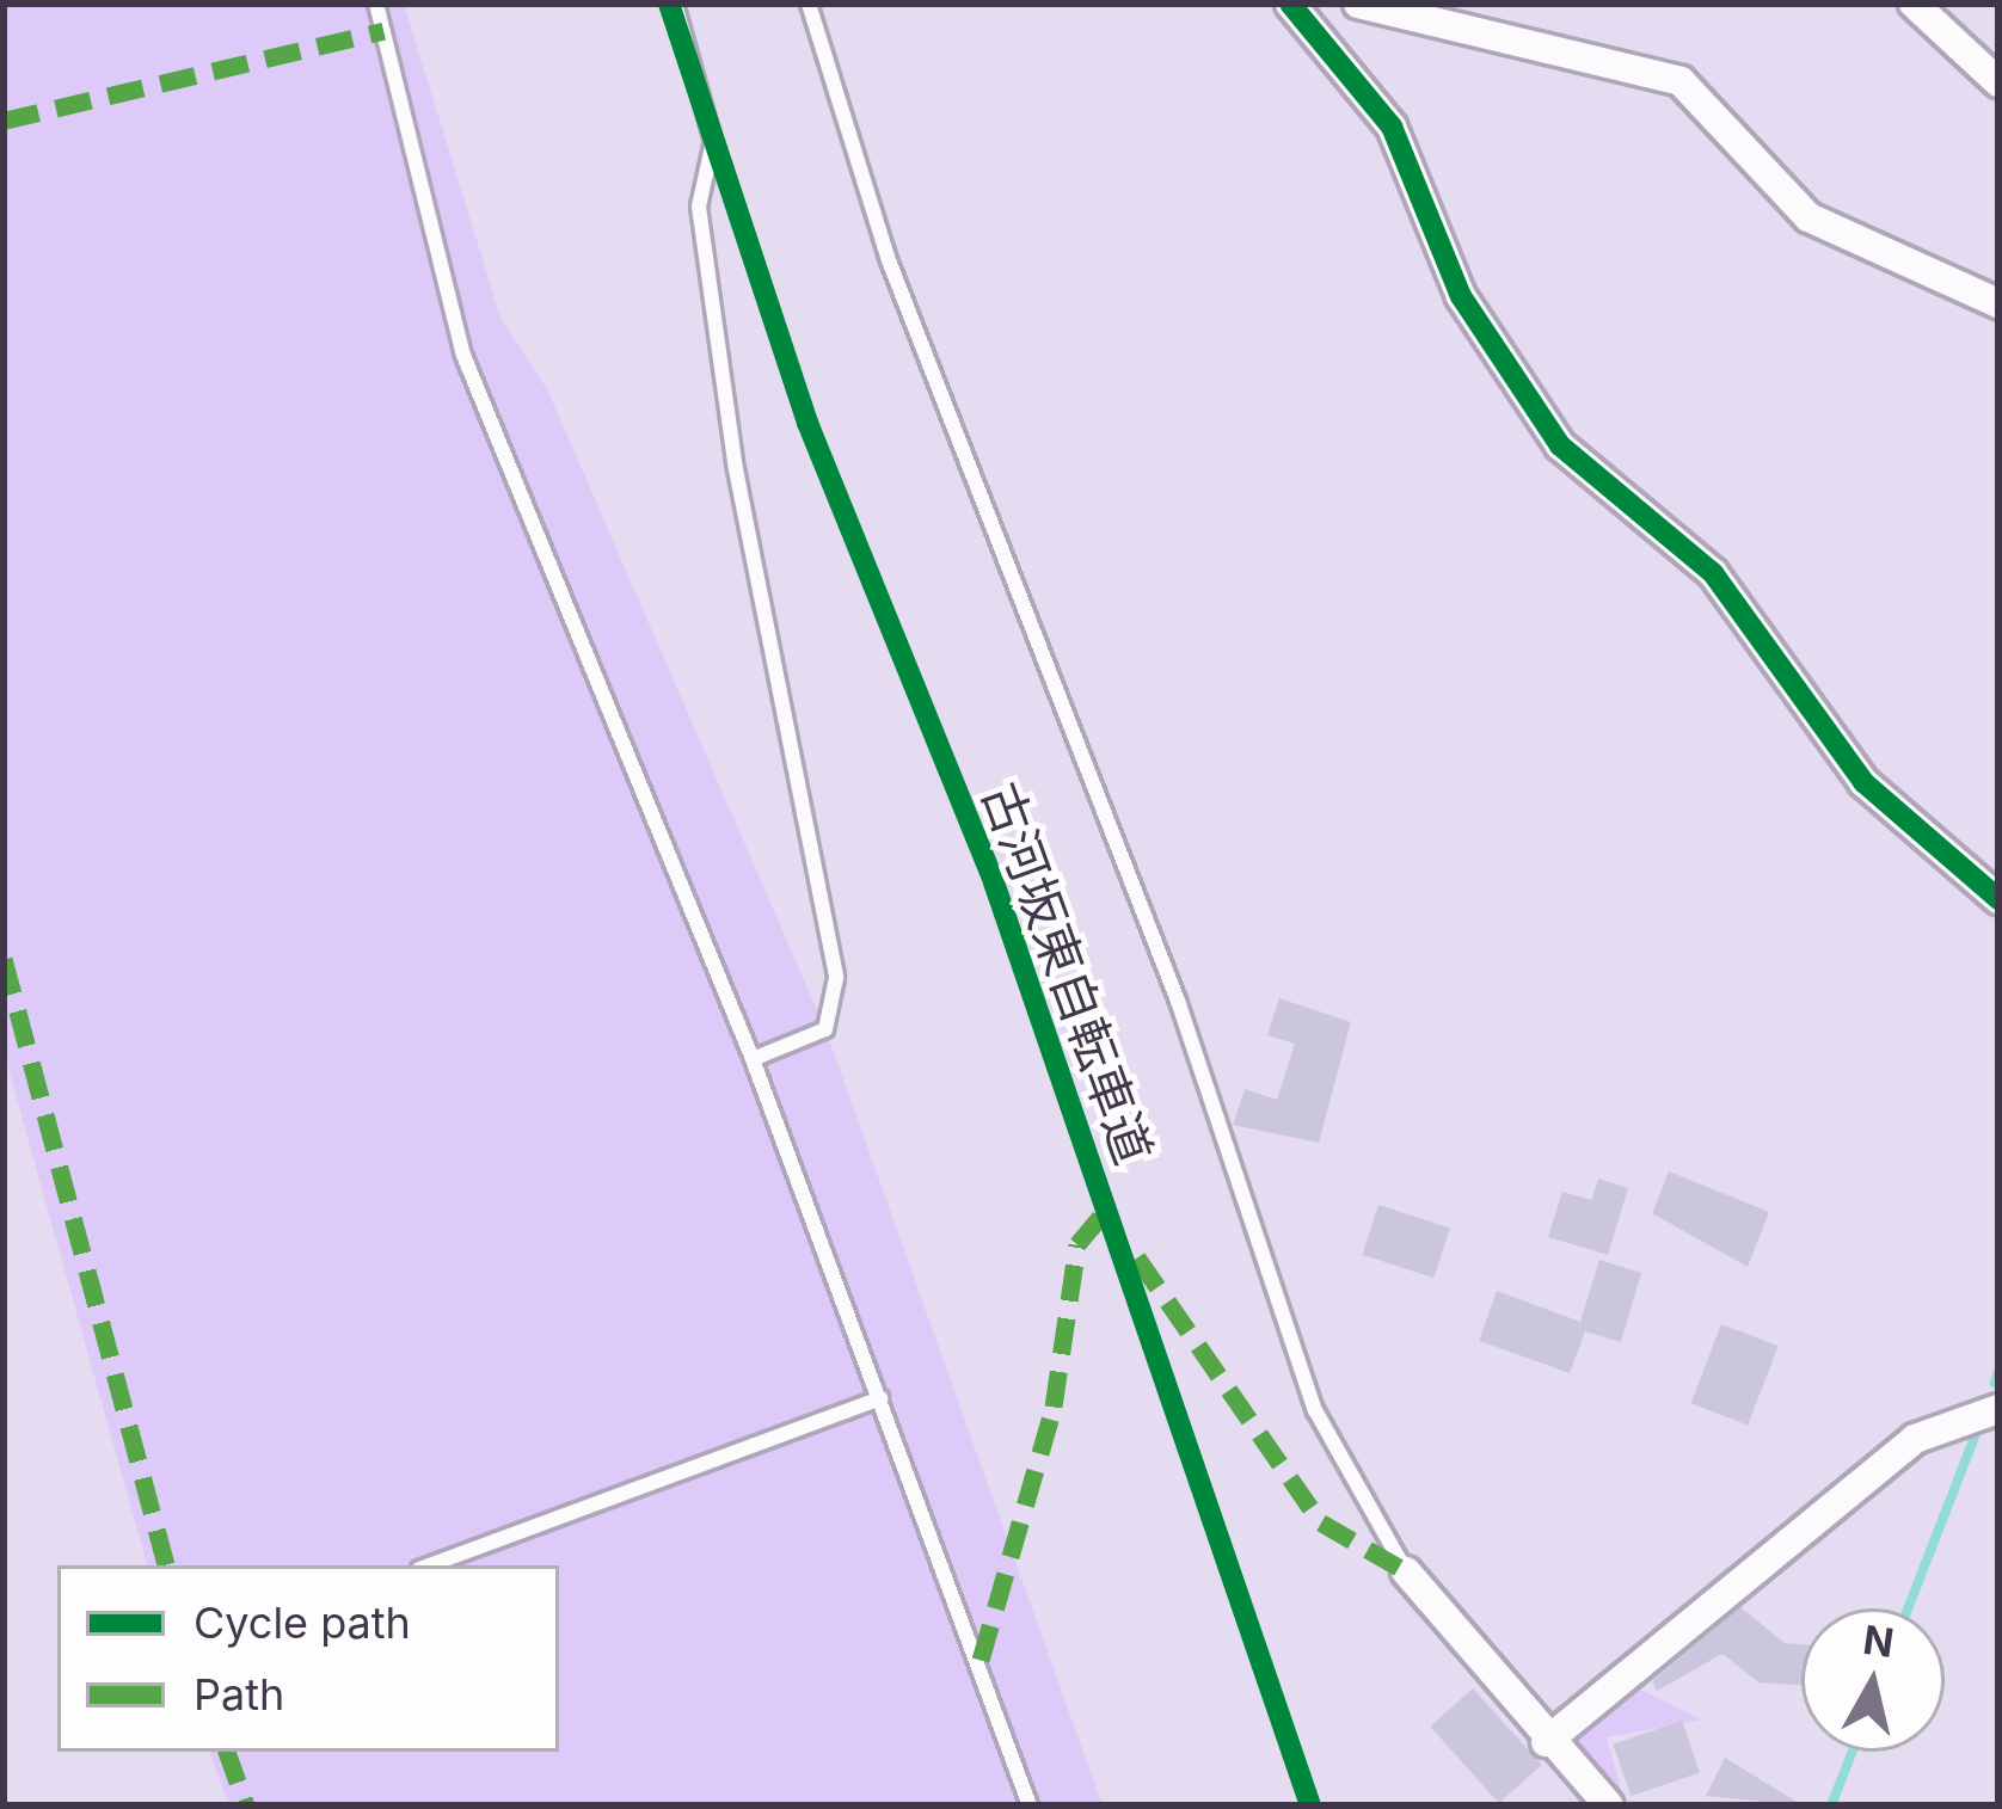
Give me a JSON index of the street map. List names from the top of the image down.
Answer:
{
  "streets": {
    "cycle path": ["古河坂東自転車道"]
  },
  "legend": ["Cycle path", "Path"],
  "north": "top"
}
